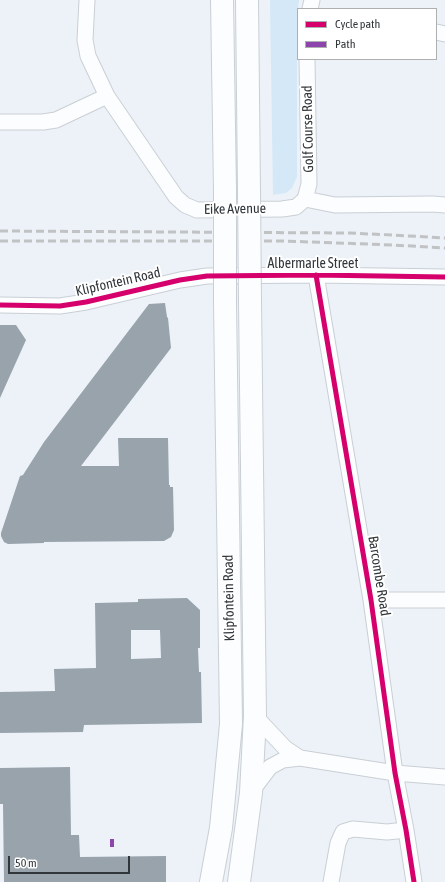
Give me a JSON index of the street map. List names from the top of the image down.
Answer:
{
  "streets": {
    "main road": ["Klipfontein Road"],
    "street": [
      "Golf Course Road",
      "Eike Avenue",
      "Albermarle Street",
      "Barcombe Road"
    ]
  },
  "crossings": [
    ["Golf Course Road", "Eike Avenue"],
    ["Albermarle Street", "Klipfontein Road"],
    ["Albermarle Street", "Barcombe Road"]
  ],
  "legend": ["Cycle path", "Path"],
  "scale_bar": "50 m"
}
